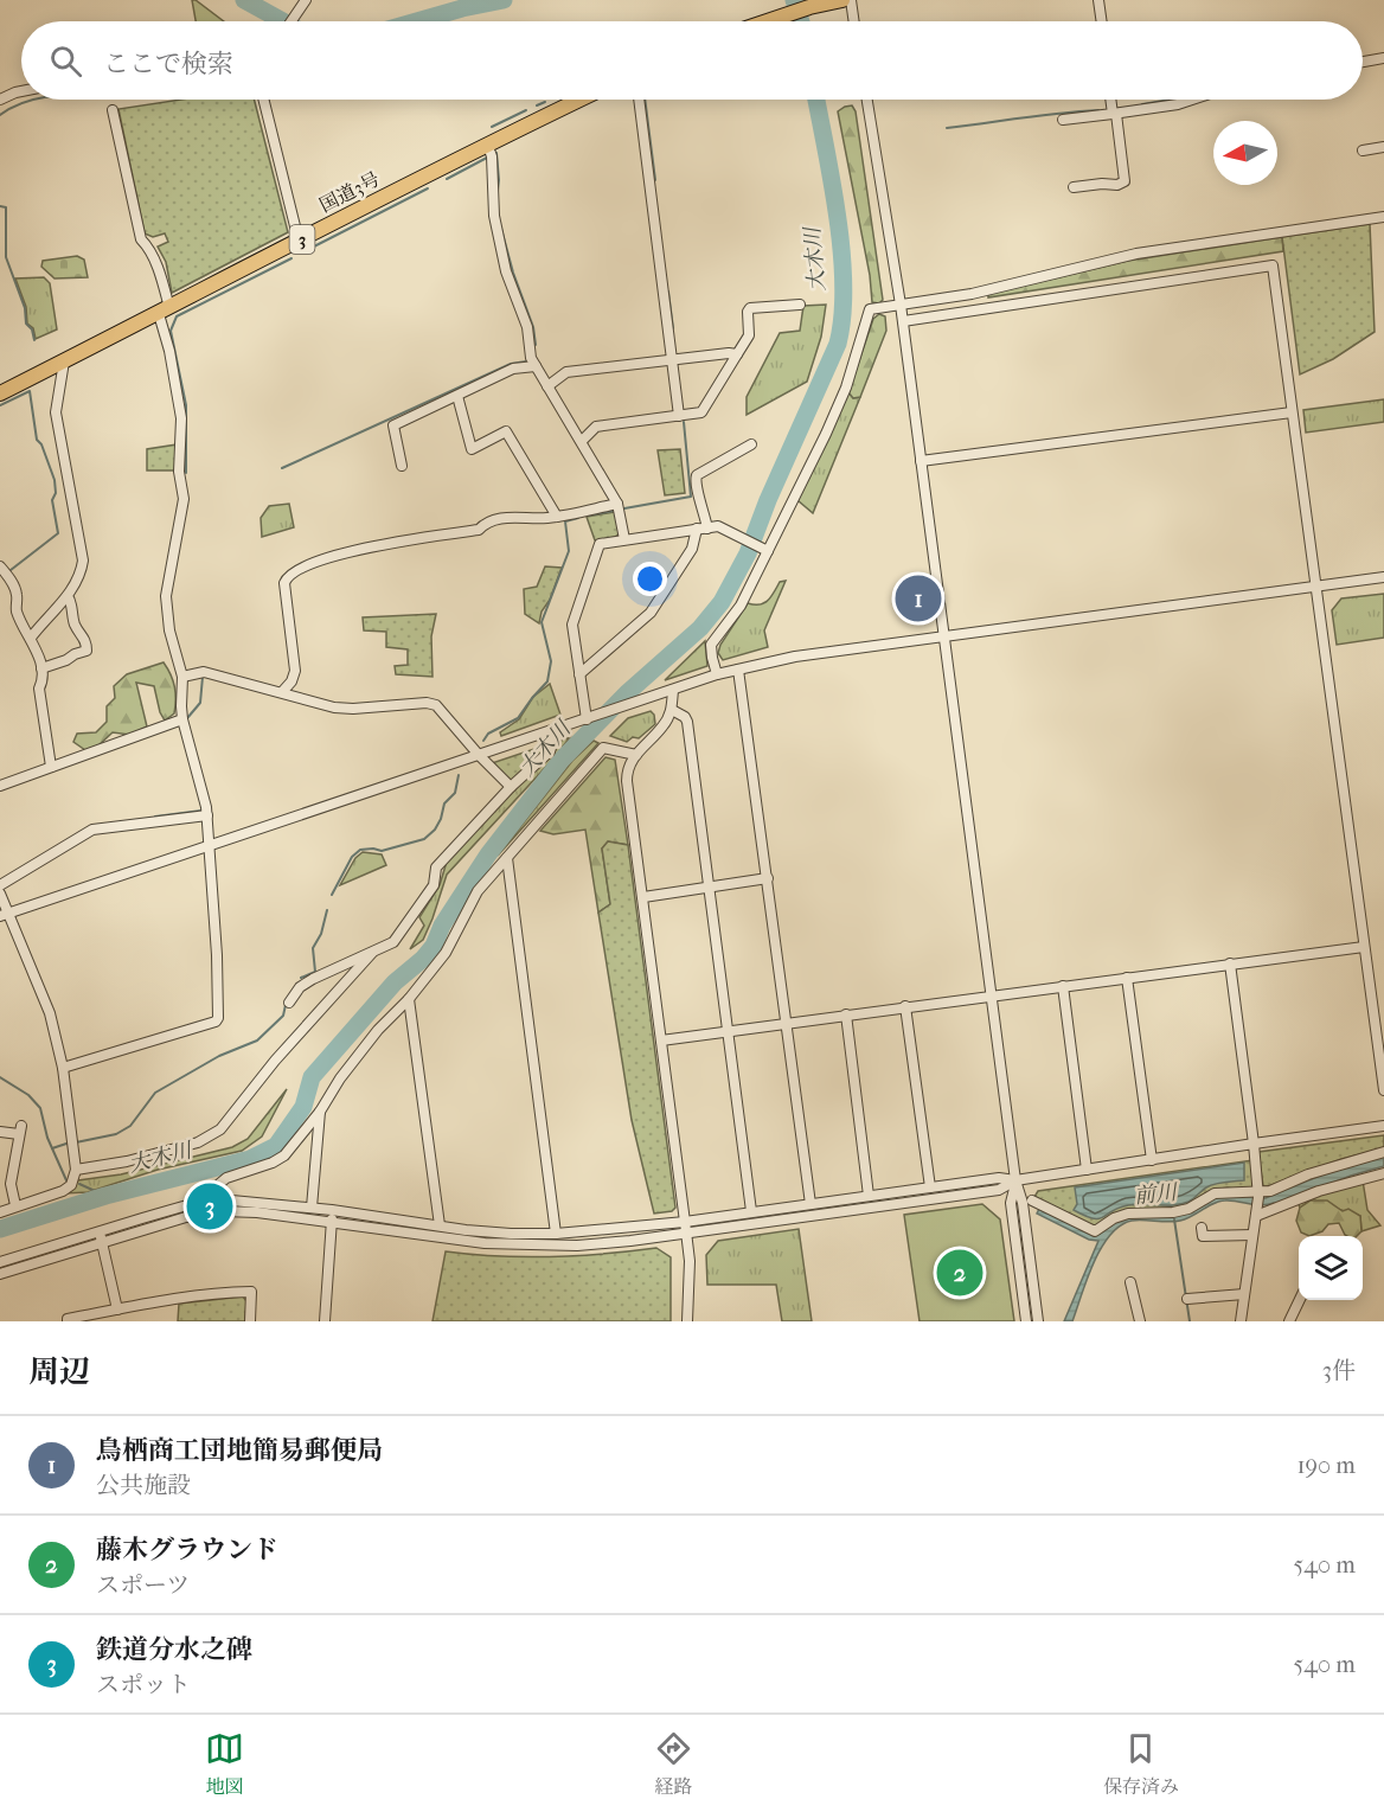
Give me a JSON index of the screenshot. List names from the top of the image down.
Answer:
{
  "streets": {
    "highway": ["国道3号", "3"]
  },
  "water": ["大木川", "前川"],
  "north": "left",
  "page": {
    "search": "ここで検索",
    "pins": ["1", "3", "2"],
    "heading": ["周辺", "3件"],
    "list": [
      {
        "mark": "1",
        "name": "鳥栖商工団地簡易郵便局",
        "note": "公共施設",
        "value": "190 m"
      },
      {
        "mark": "2",
        "name": "藤木グラウンド",
        "note": "スポーツ",
        "value": "540 m"
      },
      {
        "mark": "3",
        "name": "鉄道分水之碑",
        "note": "スポット",
        "value": "540 m"
      }
    ],
    "nav": ["地図", "経路", "保存済み"]
  }
}
